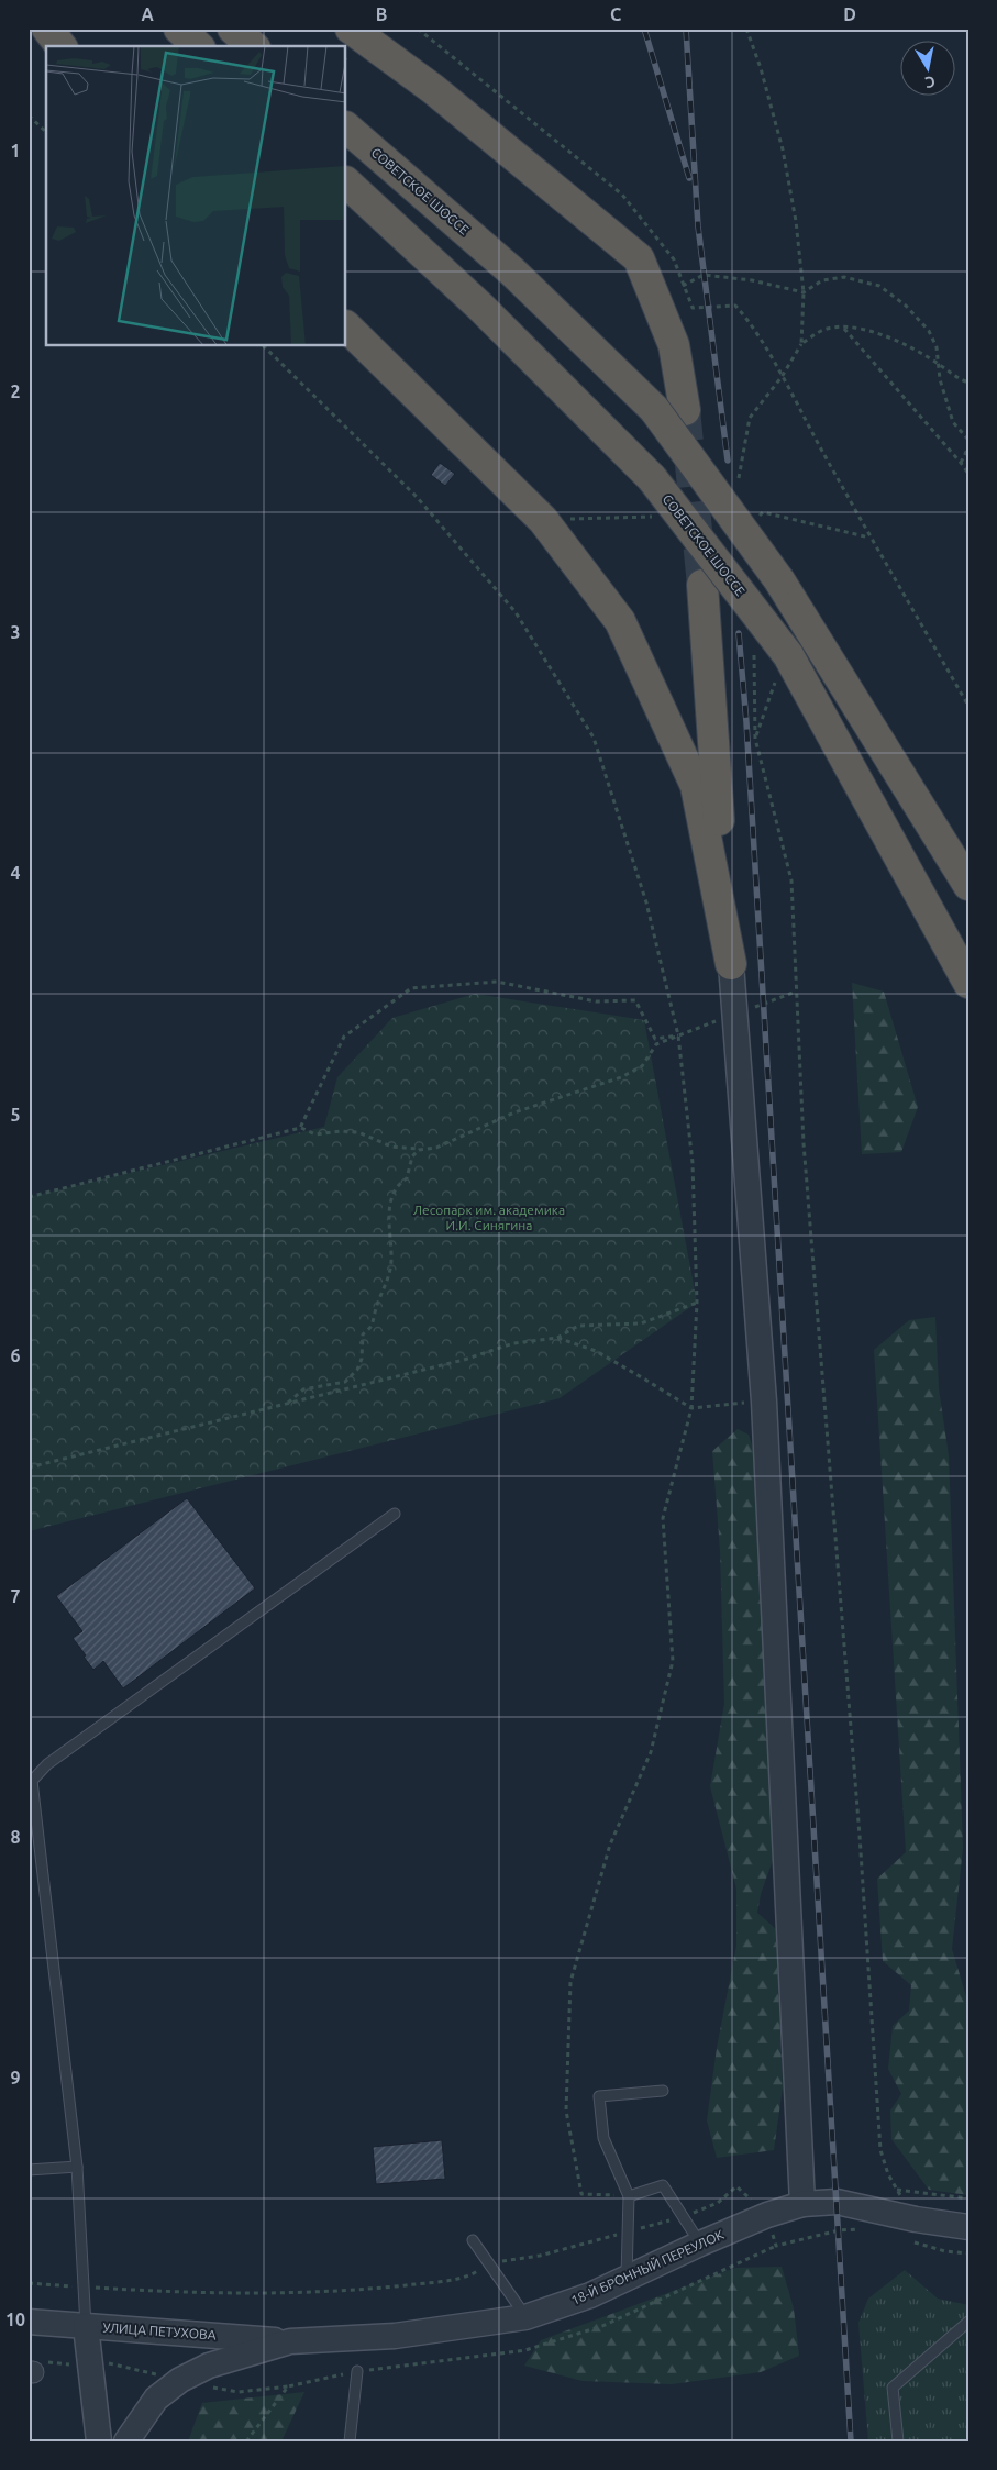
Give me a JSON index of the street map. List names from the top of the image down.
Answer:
{
  "streets": {
    "highway": ["СОВЕТСКОЕ ШОССЕ"],
    "street": ["18-Й БРОННЫЙ ПЕРЕУЛОК", "УЛИЦА ПЕТУХОВА"]
  },
  "crossings": [
    ["18-Й БРОННЫЙ ПЕРЕУЛОК", "УЛИЦА ПЕТУХОВА"]
  ],
  "parks": ["Лесопарк им. академика И.И. Синягина"],
  "north": "bottom",
  "grid": {
    "columns": [
      "A",
      "B",
      "C",
      "D"
    ],
    "rows": [
      "1",
      "2",
      "3",
      "4",
      "5",
      "6",
      "7",
      "8",
      "9",
      "10"
    ]
  }
}
